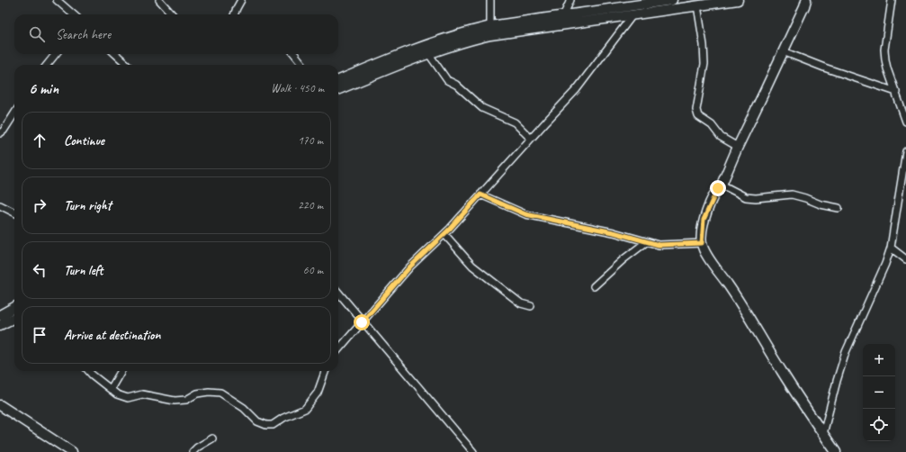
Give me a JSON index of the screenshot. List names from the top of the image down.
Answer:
{
  "page": {
    "search": "Search here",
    "heading": ["6 min", "Walk · 450 m"],
    "list": [
      ["Continue", "170 m"],
      ["Turn right", "220 m"],
      ["Turn left", "60 m"],
      "Arrive at destination"
    ],
    "map_buttons": ["+", "−"]
  }
}
